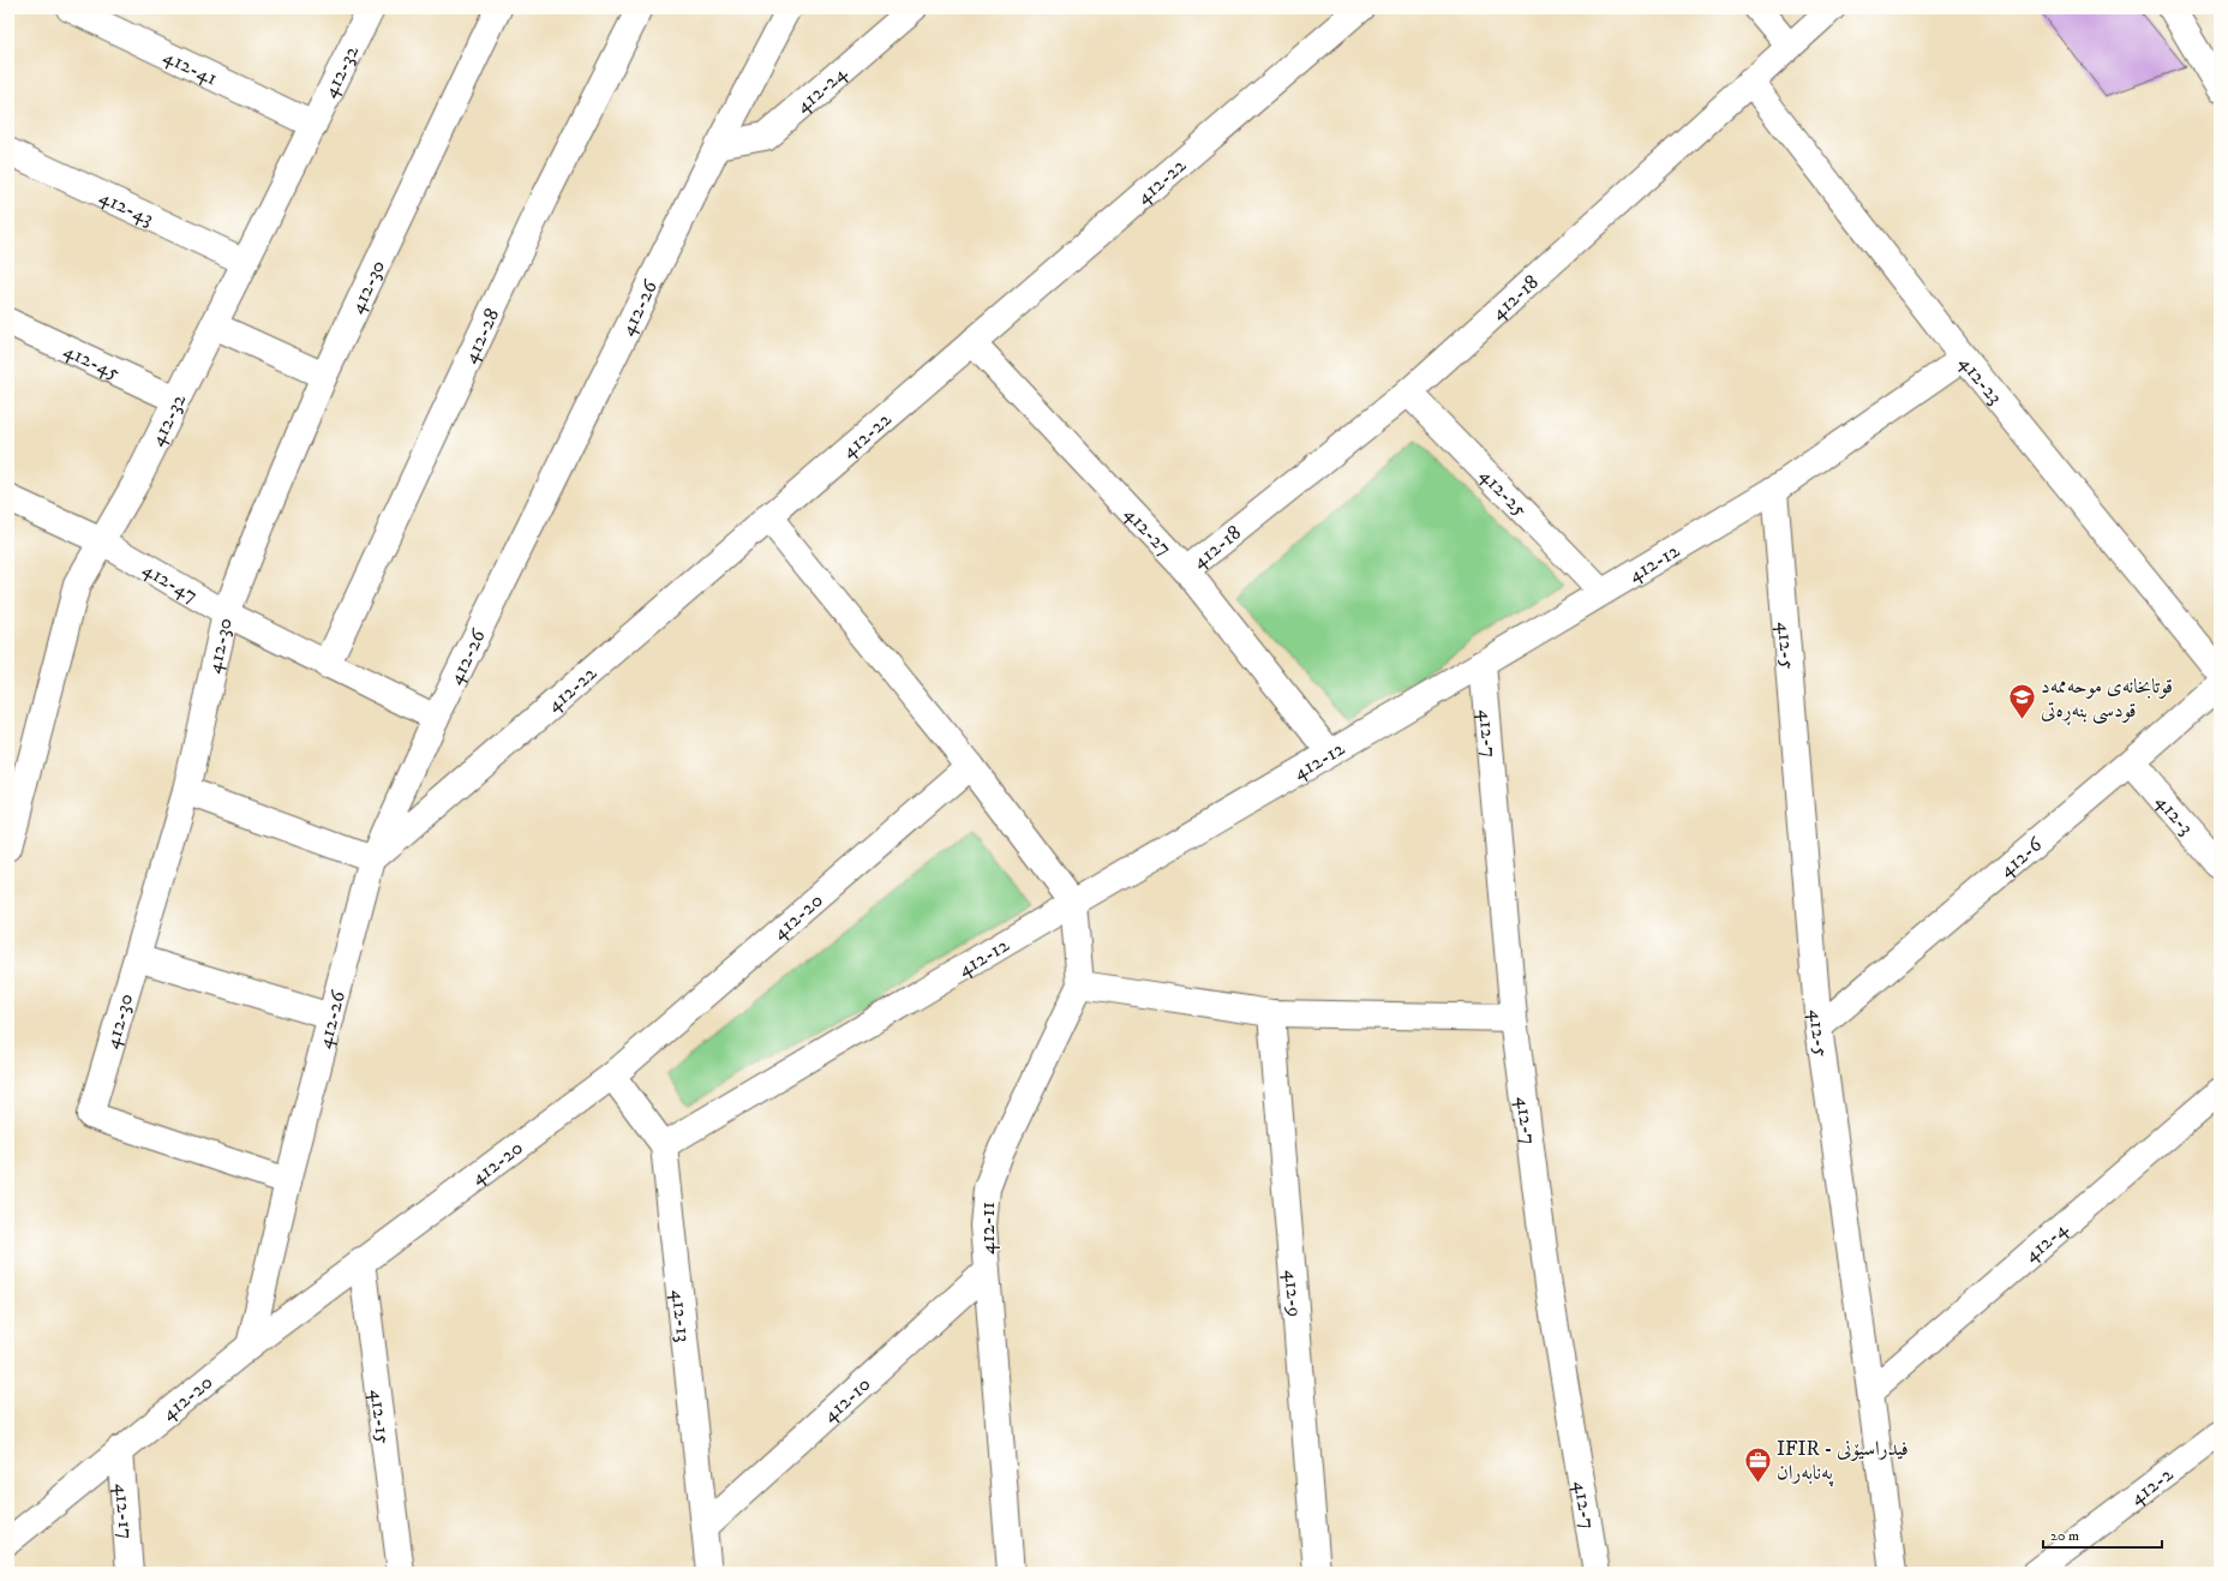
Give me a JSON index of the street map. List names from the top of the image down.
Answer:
{
  "streets": {
    "street": [
      "412-41",
      "412-32",
      "412-24",
      "412-22",
      "412-43",
      "412-30",
      "412-18",
      "412-26",
      "412-28",
      "412-45",
      "412-23",
      "412-25",
      "412-27",
      "412-12",
      "412-47",
      "412-5",
      "412-7",
      "412-3",
      "412-6",
      "412-20",
      "412-11",
      "412-4",
      "412-9",
      "412-13",
      "412-10",
      "412-15",
      "412-2",
      "412-17"
    ]
  },
  "crossings": [
    ["412-41", "412-32"],
    ["412-32", "412-43"],
    ["412-32", "412-45"],
    ["412-32", "412-47"],
    ["412-24", "412-26"],
    ["412-22", "412-26"],
    ["412-22", "412-27"],
    ["412-30", "412-26"],
    ["412-30", "412-47"],
    ["412-18", "412-23"],
    ["412-18", "412-25"],
    ["412-18", "412-27"],
    ["412-26", "412-47"],
    ["412-26", "412-20"],
    ["412-28", "412-47"],
    ["412-23", "412-12"],
    ["412-25", "412-12"],
    ["412-27", "412-12"],
    ["412-12", "412-5"],
    ["412-12", "412-7"],
    ["412-12", "412-13"],
    ["412-5", "412-6"],
    ["412-5", "412-4"],
    ["412-3", "412-6"],
    ["412-20", "412-15"],
    ["412-20", "412-17"],
    ["412-11", "412-10"],
    ["412-13", "412-10"]
  ],
  "places": {
    "school or university": ["قوتابخانەی موحەممەد قودسی بنەڕەتی"],
    "office": ["IFIR - فیدراسیۆنی پەنابەران"]
  },
  "scale_bar": "20 m"
}
